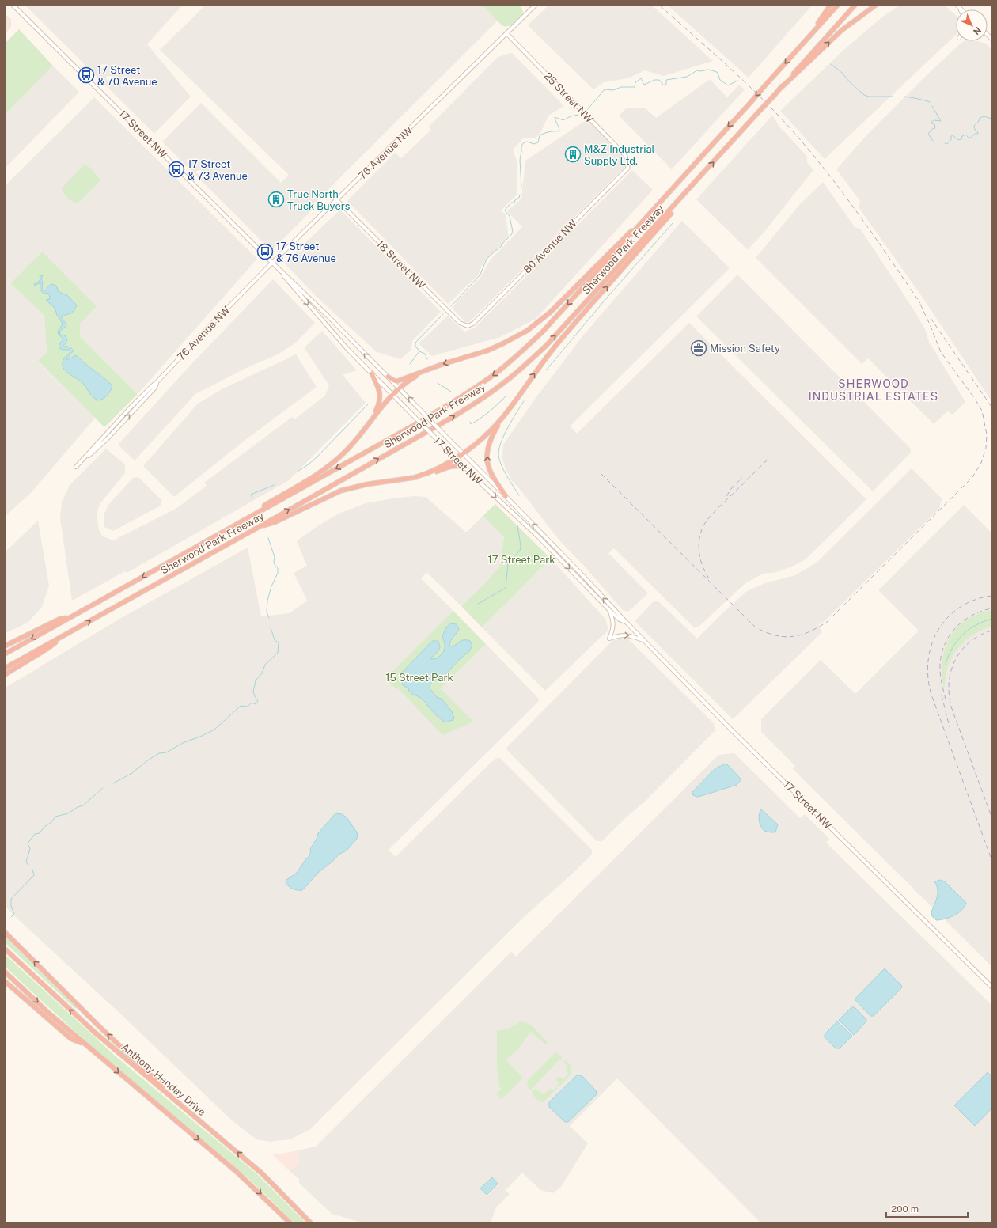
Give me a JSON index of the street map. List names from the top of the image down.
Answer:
{
  "streets": {
    "highway": ["Sherwood Park Freeway", "Anthony Henday Drive"],
    "main road": [
      "25 Street NW",
      "17 Street NW",
      "76 Avenue NW",
      "80 Avenue NW",
      "18 Street NW"
    ]
  },
  "crossings": [
    ["25 Street NW", "76 Avenue NW"],
    ["25 Street NW", "80 Avenue NW"],
    ["17 Street NW", "76 Avenue NW"],
    ["76 Avenue NW", "18 Street NW"],
    ["80 Avenue NW", "18 Street NW"]
  ],
  "districts": ["SHERWOOD INDUSTRIAL ESTATES"],
  "parks": ["17 Street Park", "15 Street Park"],
  "places": {
    "bus stop": ["17 Street & 70 Avenue", "17 Street & 73 Avenue", "17 Street & 76 Avenue"],
    "building": ["M&Z Industrial Supply Ltd.", "True North Truck Buyers"],
    "office": ["Mission Safety"]
  },
  "scale_bar": "200 m",
  "north": "bottom right"
}
